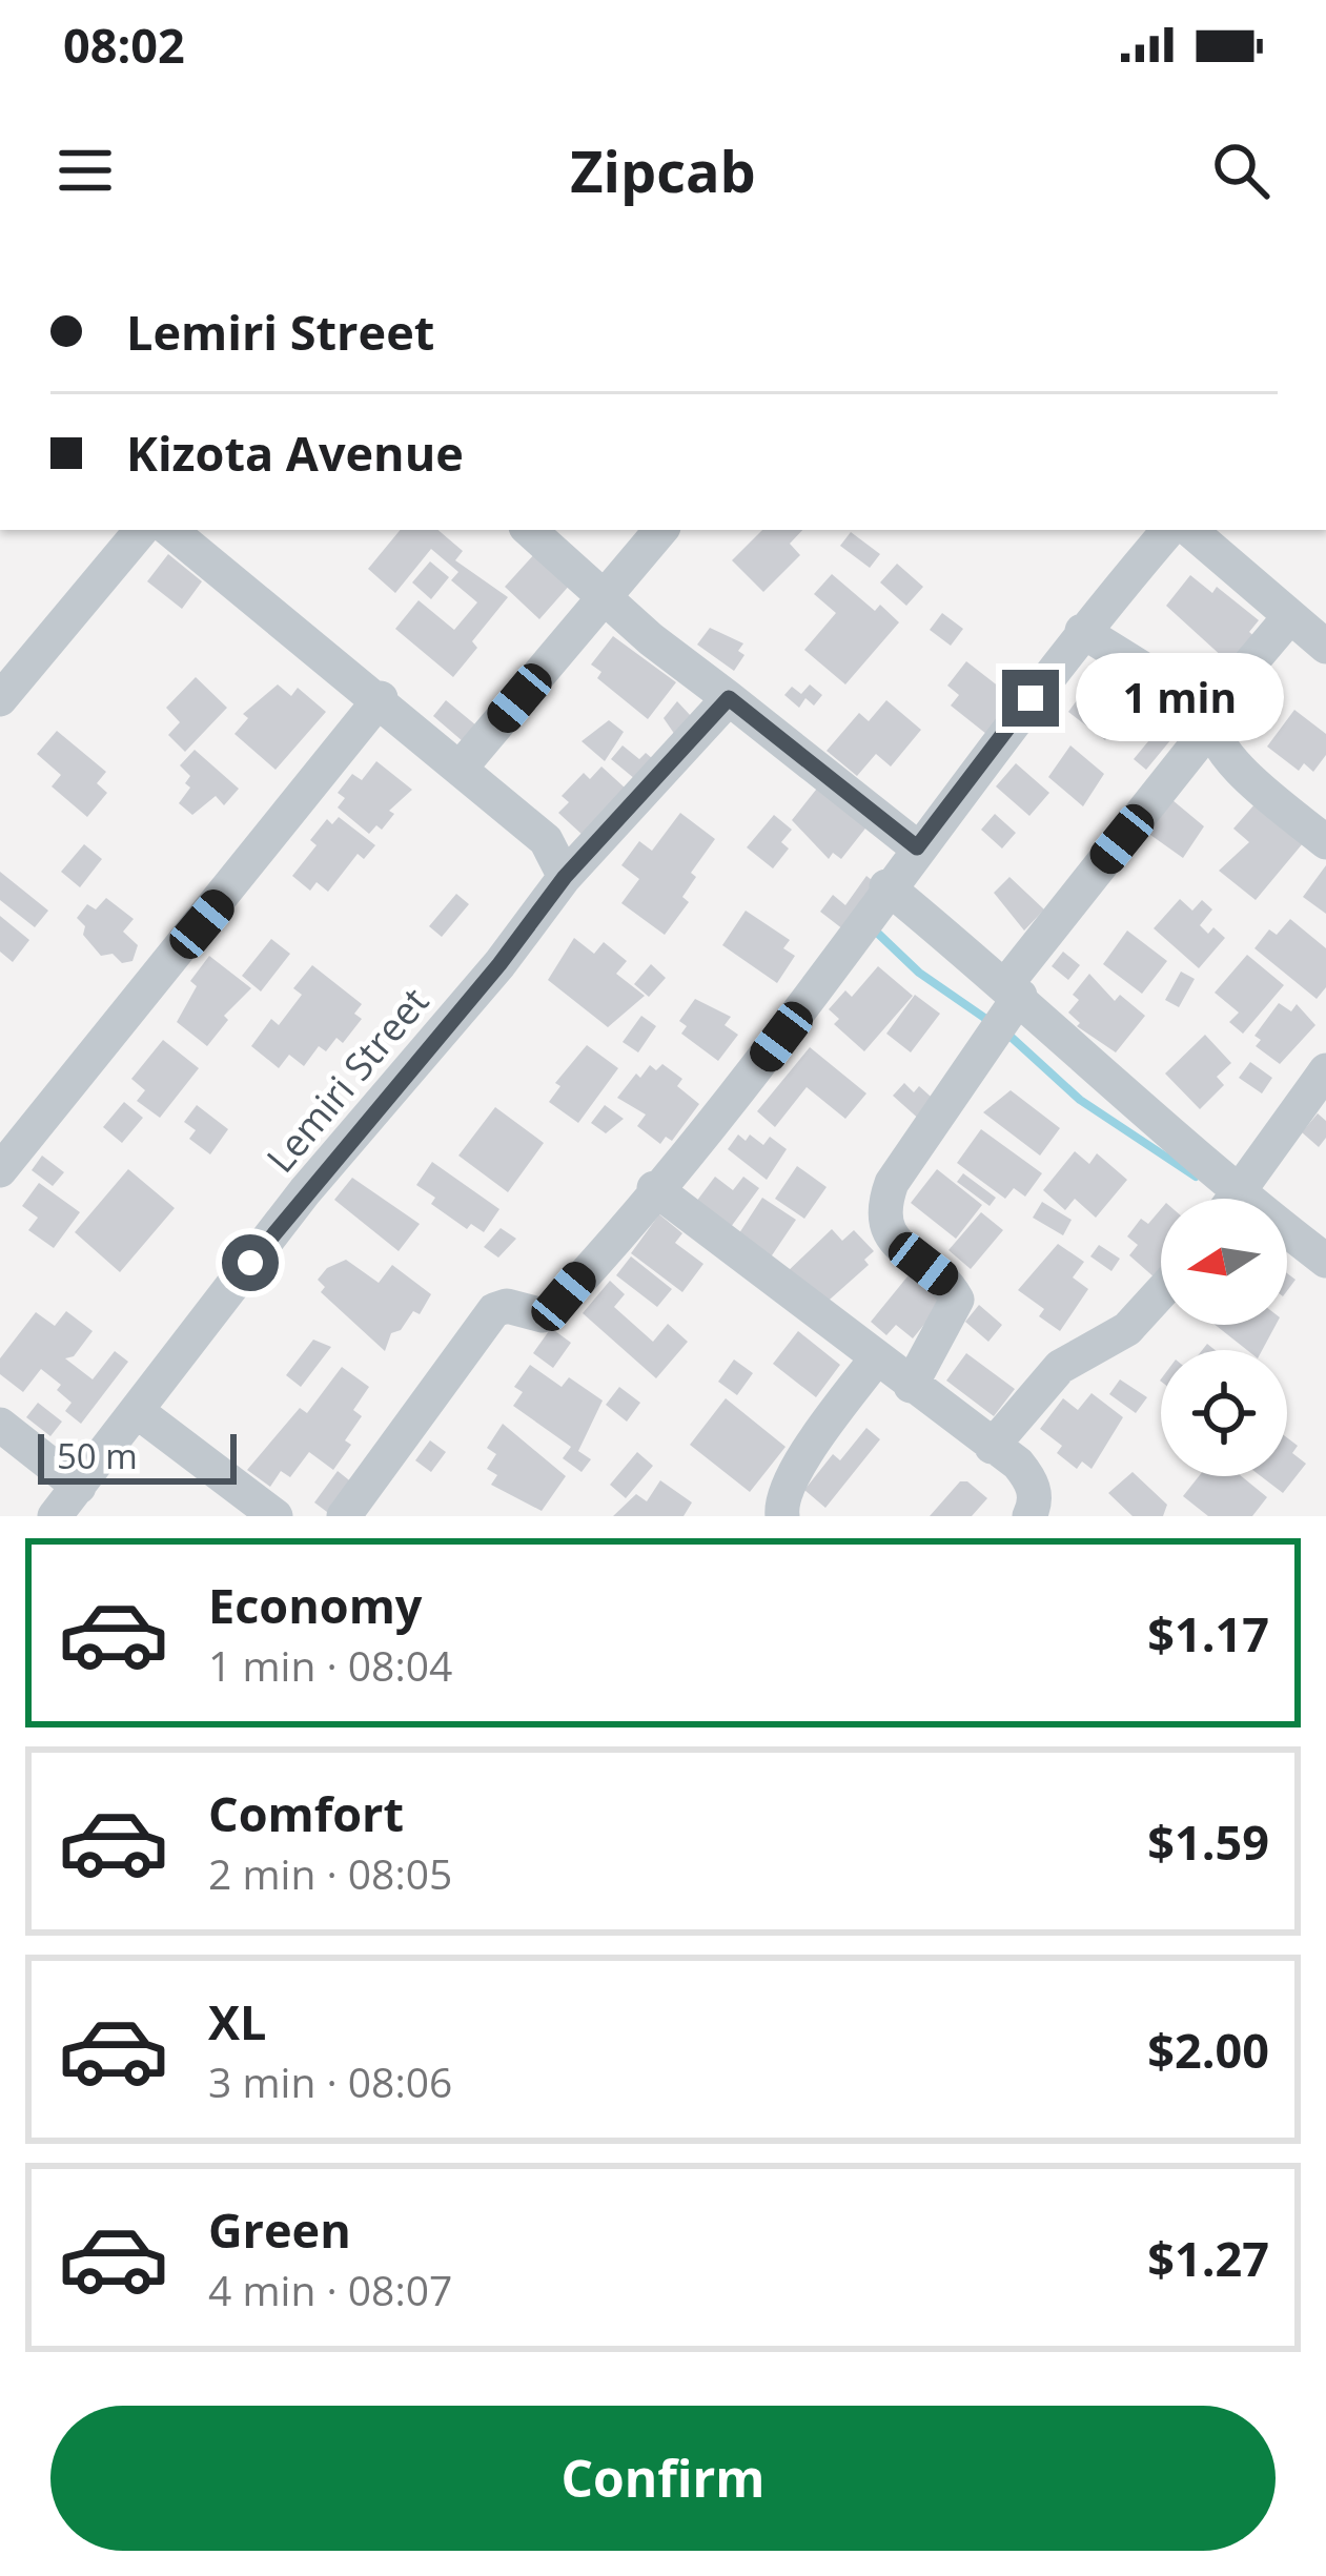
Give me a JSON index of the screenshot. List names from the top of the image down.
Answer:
{
  "streets": {
    "street": ["Lemiri Street"]
  },
  "scale_bar": "50 m",
  "north": "left",
  "page": {
    "status": "08:02",
    "header": "Zipcab",
    "banner": ["Lemiri Street", "Kizota Avenue"],
    "bubble": "1 min",
    "scale": "50 m",
    "list": [
      {
        "name": "Economy",
        "note": "1 min · 08:04",
        "value": "$1.17"
      },
      {
        "name": "Comfort",
        "note": "2 min · 08:05",
        "value": "$1.59"
      },
      {
        "name": "XL",
        "note": "3 min · 08:06",
        "value": "$2.00"
      },
      {
        "name": "Green",
        "note": "4 min · 08:07",
        "value": "$1.27"
      }
    ],
    "buttons": "Confirm"
  }
}
